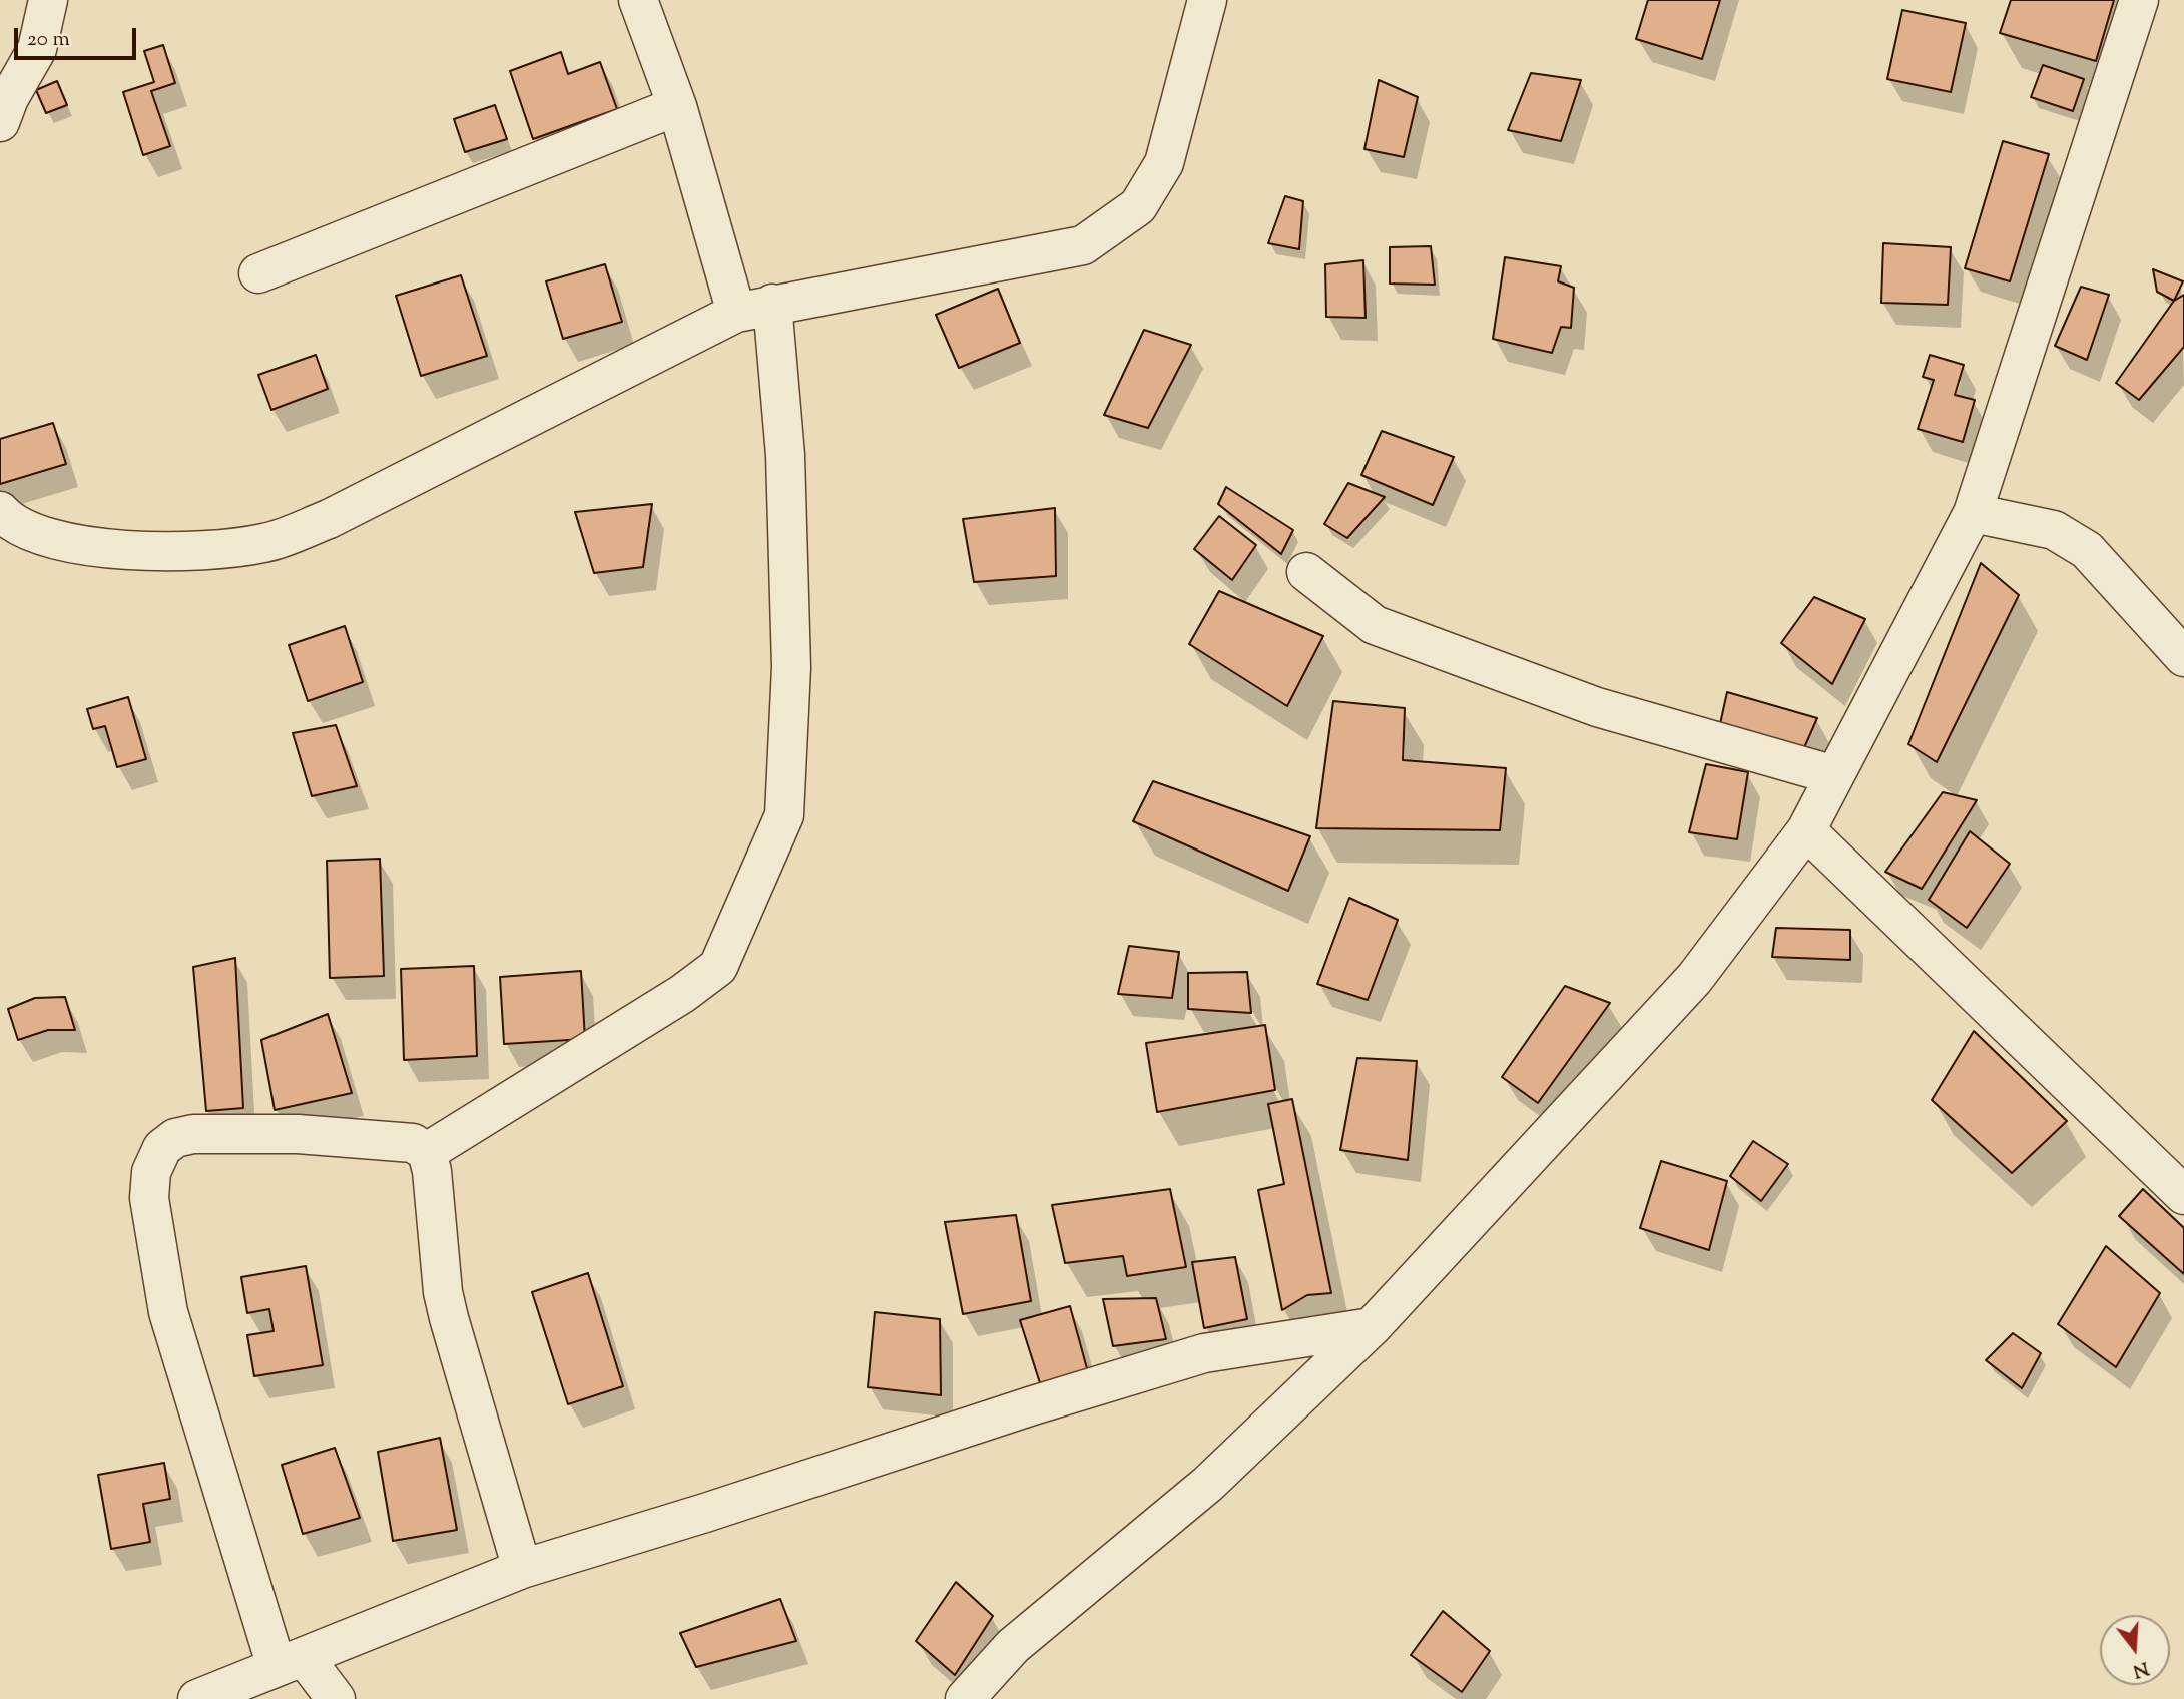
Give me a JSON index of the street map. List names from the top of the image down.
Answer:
{
  "scale_bar": "20 m",
  "north": "bottom"
}
